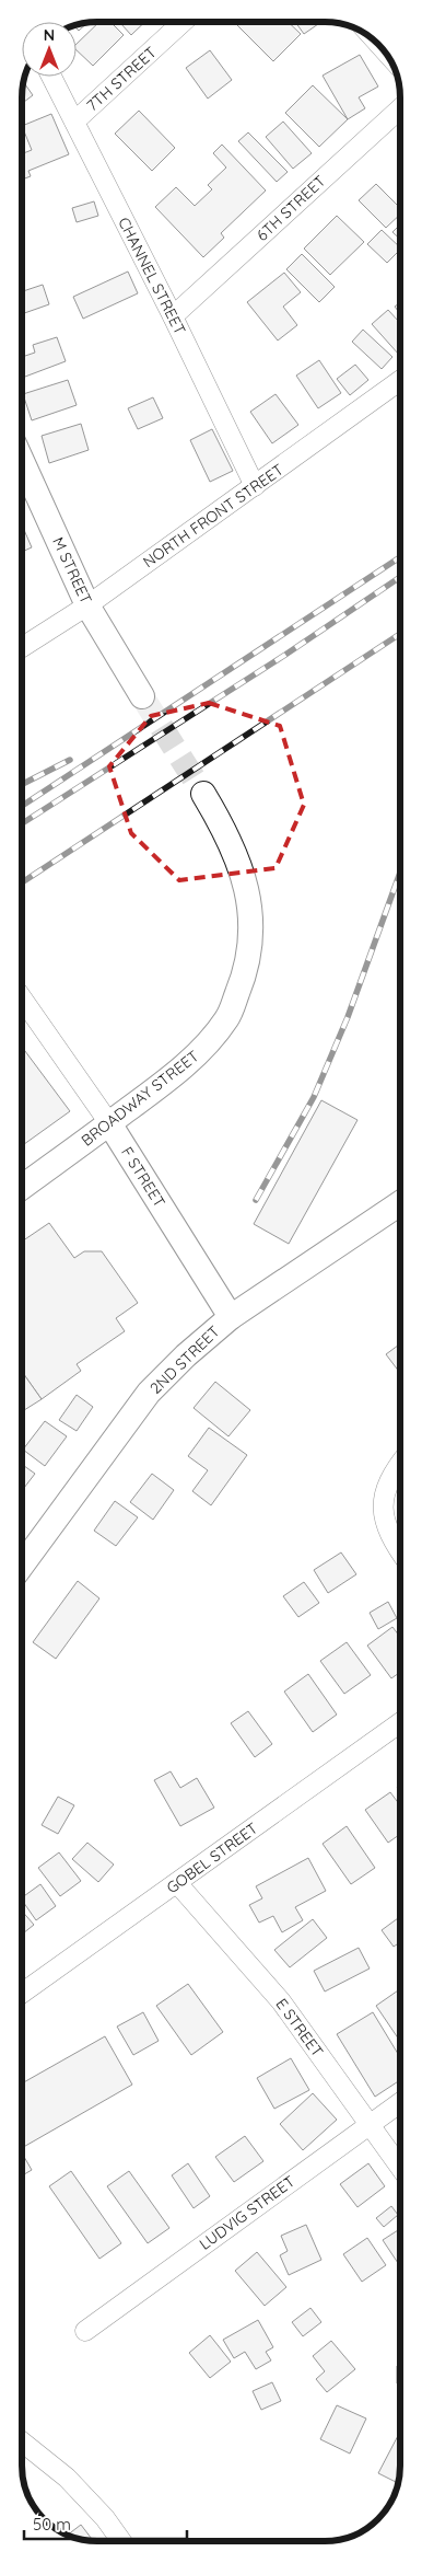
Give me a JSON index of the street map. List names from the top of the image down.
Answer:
{
  "streets": {
    "street": [
      "7TH STREET",
      "6TH STREET",
      "CHANNEL STREET",
      "NORTH FRONT STREET",
      "M STREET",
      "BROADWAY STREET",
      "F STREET",
      "2ND STREET",
      "GOBEL STREET",
      "E STREET",
      "LUDVIG STREET"
    ]
  },
  "crossings": [
    ["7TH STREET", "CHANNEL STREET"],
    ["6TH STREET", "CHANNEL STREET"],
    ["CHANNEL STREET", "NORTH FRONT STREET"],
    ["NORTH FRONT STREET", "M STREET"],
    ["BROADWAY STREET", "F STREET"],
    ["F STREET", "2ND STREET"],
    ["GOBEL STREET", "E STREET"],
    ["E STREET", "LUDVIG STREET"]
  ],
  "scale_bar": "50 m",
  "north": "top"
}
